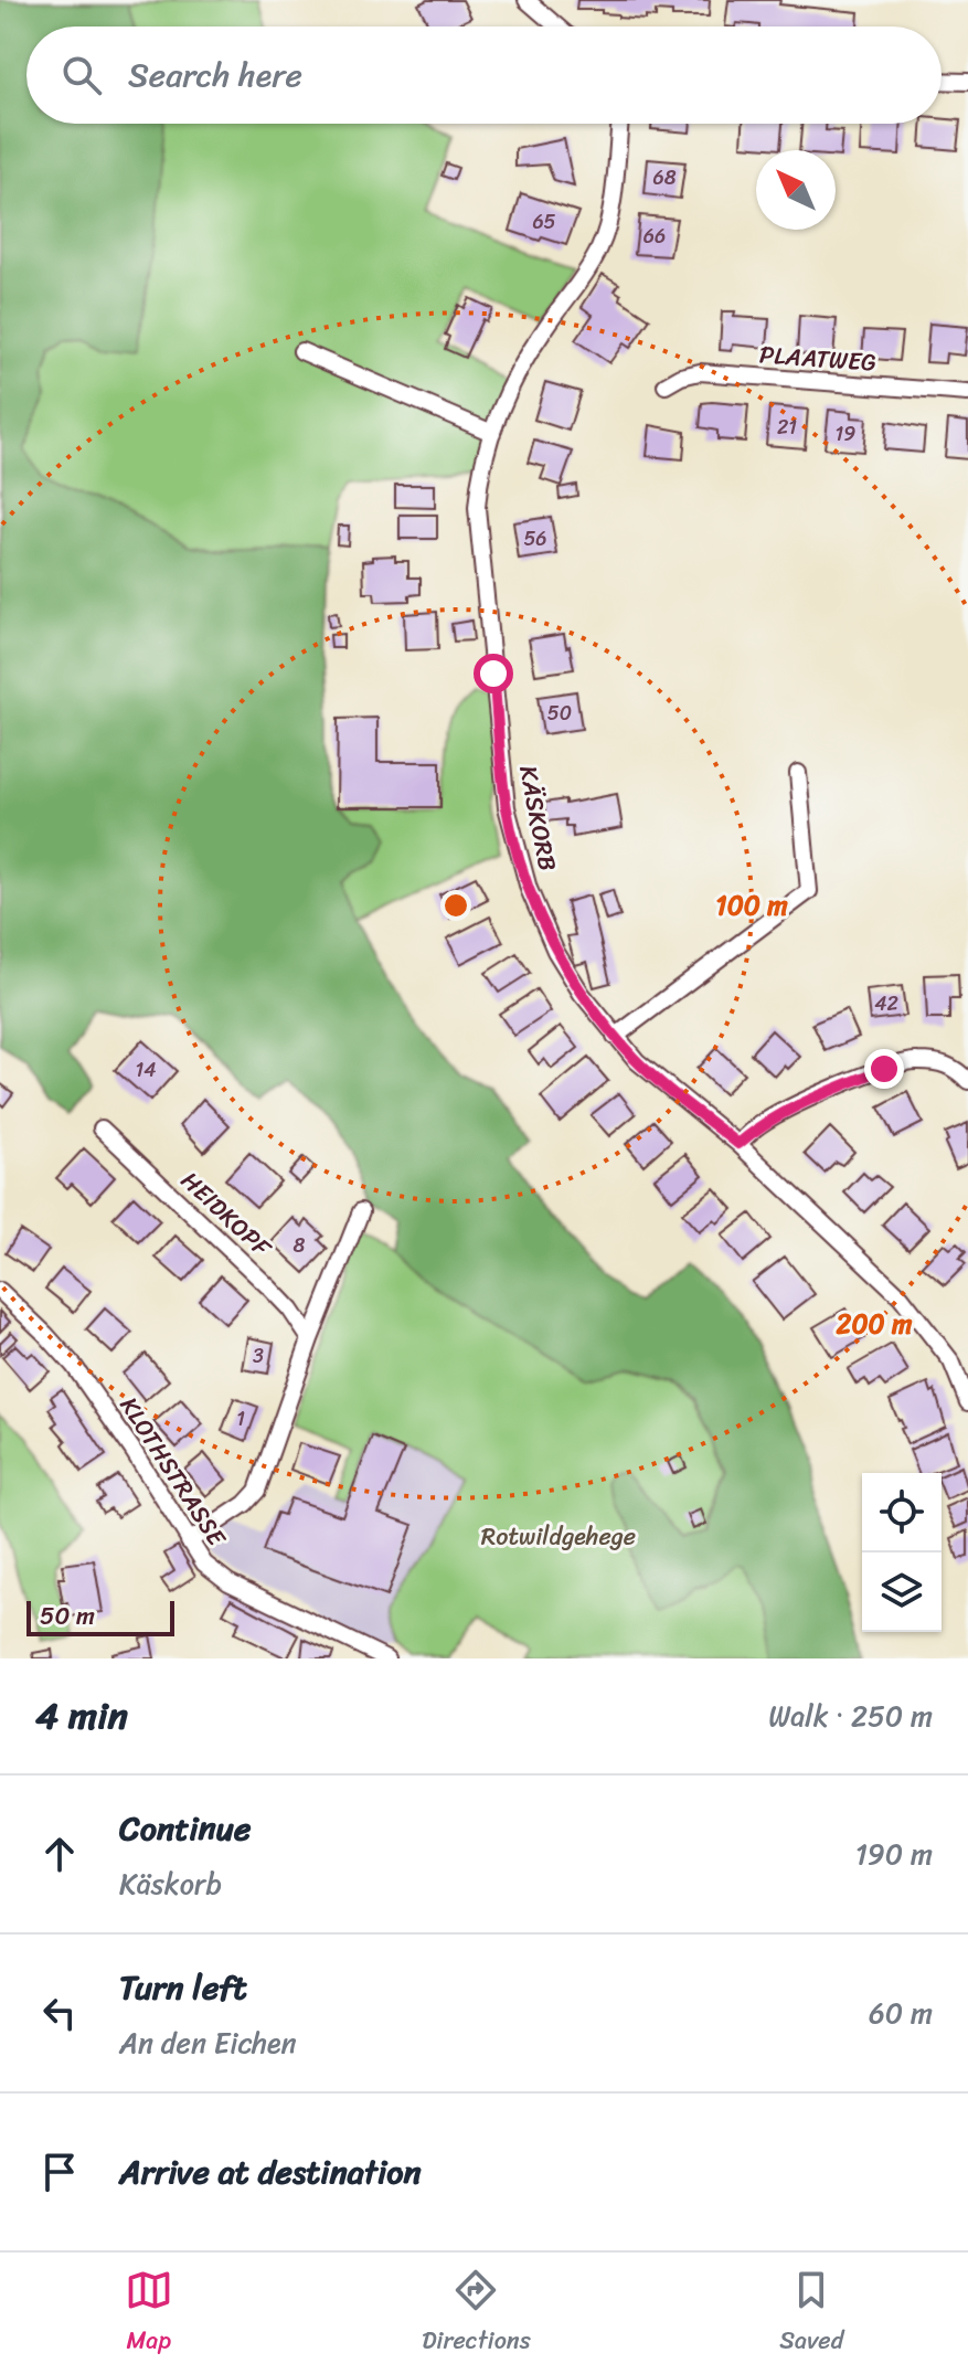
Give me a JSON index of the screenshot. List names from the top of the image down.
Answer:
{
  "streets": {
    "street": [
      "PLAATWEG",
      "KÄSKORB",
      "HEIDKOPF",
      "KLOTHSTRASSE"
    ]
  },
  "parks": ["Rotwildgehege"],
  "house_numbers": [
    "68",
    "65",
    "66",
    "21",
    "19",
    "56",
    "50",
    "42",
    "14",
    "8",
    "3",
    "1"
  ],
  "scale_bar": "50 m",
  "north": "top left",
  "page": {
    "search": "Search here",
    "scale": "50 m",
    "heading": ["4 min", "Walk · 250 m"],
    "list": [
      ["Continue", "Käskorb", "190 m"],
      ["Turn left", "An den Eichen", "60 m"],
      "Arrive at destination"
    ],
    "nav": ["Map", "Directions", "Saved"]
  },
  "rings": ["100 m", "200 m"]
}
